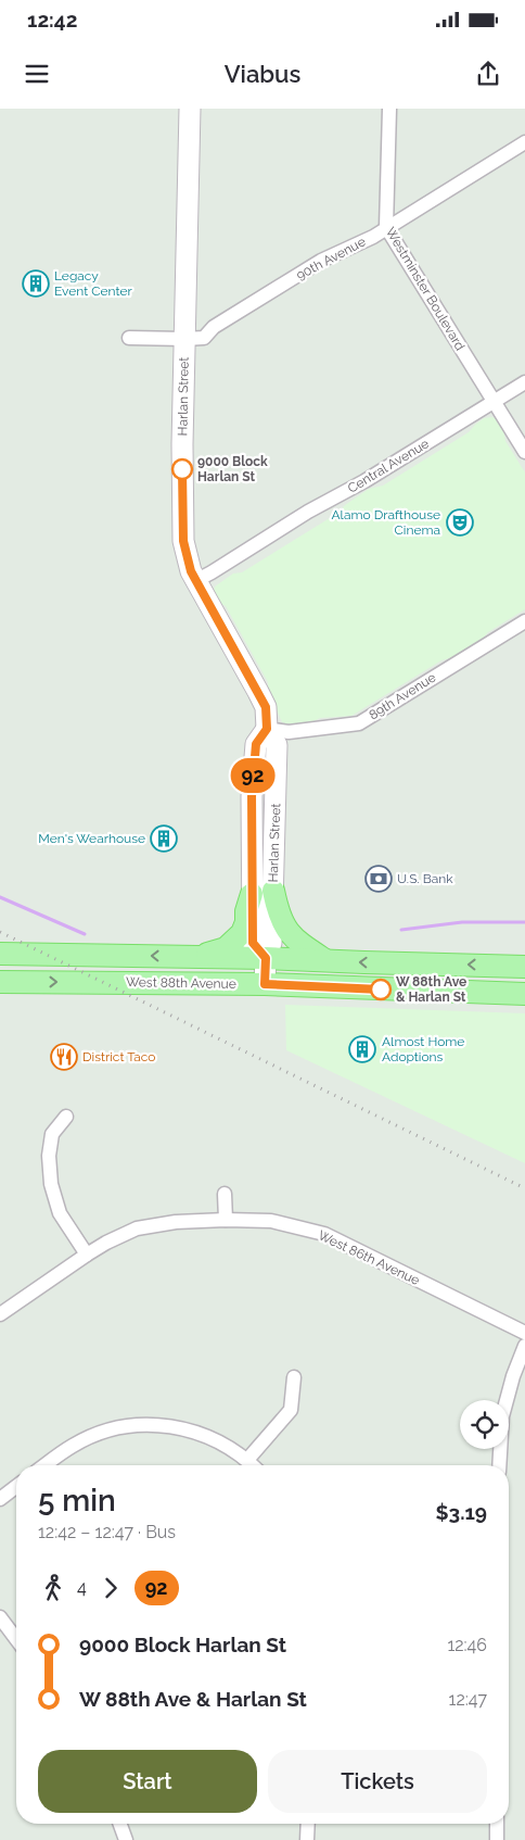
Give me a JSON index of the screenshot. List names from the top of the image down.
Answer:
{
  "streets": {
    "main road": ["West 88th Avenue"],
    "street": [
      "90th Avenue",
      "Westminster Boulevard",
      "Harlan Street",
      "Central Avenue",
      "89th Avenue",
      "West 86th Avenue"
    ]
  },
  "crossings": [
    ["90th Avenue", "Westminster Boulevard"],
    ["90th Avenue", "Harlan Street"],
    ["Westminster Boulevard", "Central Avenue"],
    ["Harlan Street", "Central Avenue"],
    ["Harlan Street", "89th Avenue"],
    ["Harlan Street", "West 88th Avenue"]
  ],
  "places": {
    "building": ["Legacy Event Center", "Men's Wearhouse", "Almost Home Adoptions"],
    "other": ["9000 Block Harlan St", "W 88th Ave & Harlan St"],
    "theatre": ["Alamo Drafthouse Cinema"],
    "bank": ["U.S. Bank"],
    "restaurant": ["District Taco"]
  },
  "lines": ["bus line 92"],
  "page": {
    "status": "12:42",
    "header": "Viabus",
    "on_map": "92",
    "heading": ["5 min", "12:42 – 12:47 · Bus", "$3.19"],
    "legs": ["4", "92"],
    "list": [
      {
        "name": "9000 Block Harlan St",
        "value": "12:46"
      },
      {
        "name": "W 88th Ave & Harlan St",
        "value": "12:47"
      }
    ],
    "buttons": ["Start", "Tickets"]
  }
}
